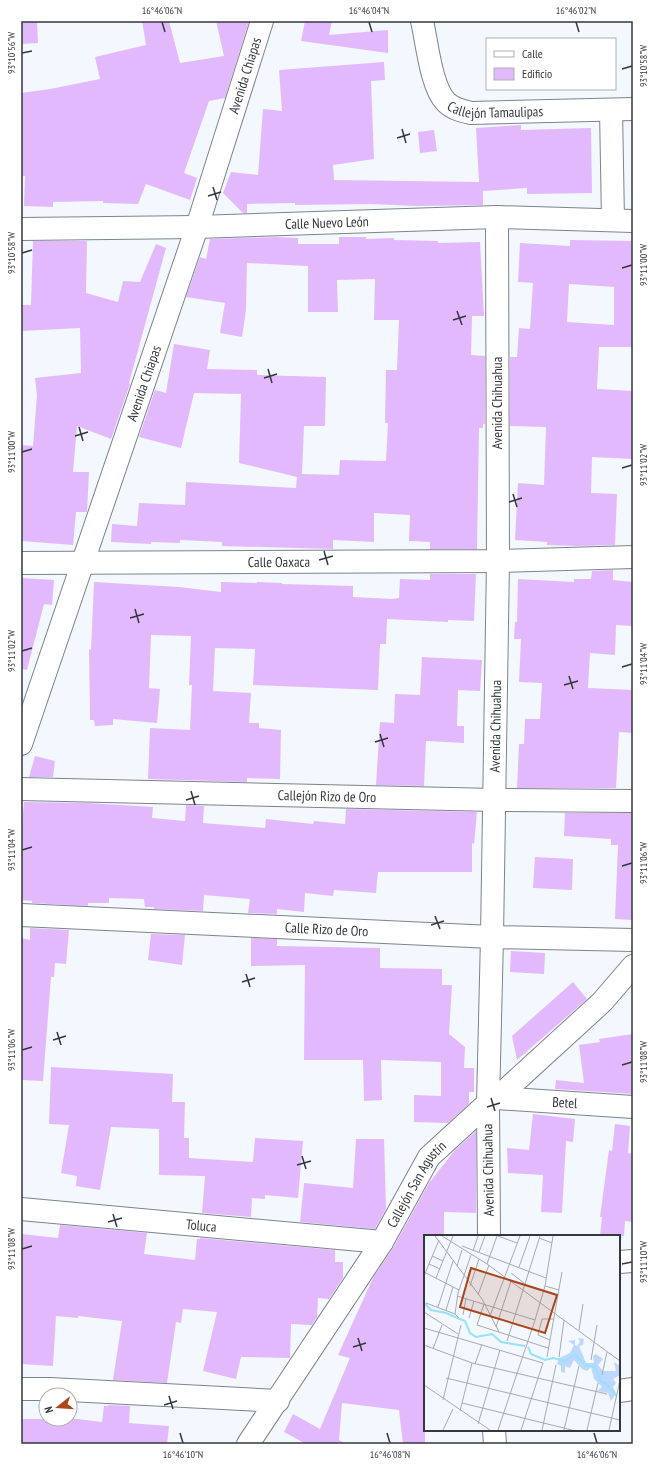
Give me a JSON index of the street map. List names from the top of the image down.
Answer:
{
  "streets": {
    "street": [
      "Avenida Chiapas",
      "Callejón Tamaulipas",
      "Calle Nuevo León",
      "Avenida Chihuahua",
      "Calle Oaxaca",
      "Callejón Rizo de Oro",
      "Calle Rizo de Oro",
      "Betel",
      "Callejón San Agustín",
      "Toluca"
    ]
  },
  "crossings": [
    ["Avenida Chiapas", "Calle Nuevo León"],
    ["Avenida Chiapas", "Calle Oaxaca"],
    ["Calle Nuevo León", "Avenida Chihuahua"],
    ["Avenida Chihuahua", "Calle Oaxaca"],
    ["Avenida Chihuahua", "Callejón Rizo de Oro"],
    ["Avenida Chihuahua", "Calle Rizo de Oro"],
    ["Avenida Chihuahua", "Betel"],
    ["Avenida Chihuahua", "Callejón San Agustín"],
    ["Betel", "Callejón San Agustín"],
    ["Callejón San Agustín", "Toluca"]
  ],
  "legend": ["Calle", "Edificio"],
  "north": "left",
  "coordinates": [
    "16°46'06\"N",
    "16°46'04\"N",
    "16°46'02\"N",
    "93°10'56\"W",
    "93°10'58\"W",
    "93°11'00\"W",
    "93°11'02\"W",
    "93°11'04\"W",
    "93°11'06\"W",
    "93°11'08\"W",
    "93°11'10\"W",
    "16°46'10\"N",
    "16°46'08\"N"
  ]
}
